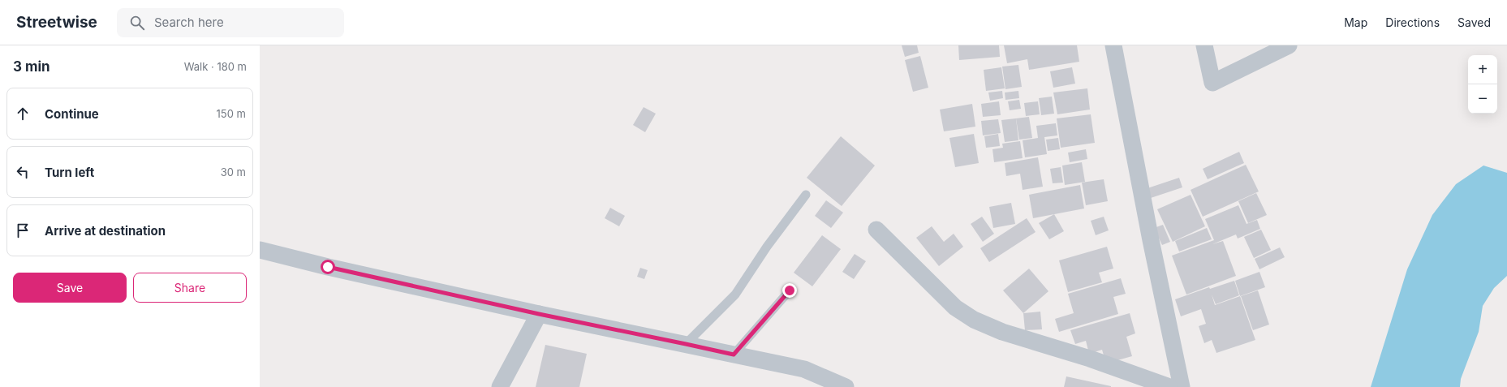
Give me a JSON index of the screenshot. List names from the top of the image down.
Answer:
{
  "page": {
    "header": "Streetwise",
    "search": "Search here",
    "nav": ["Map", "Directions", "Saved"],
    "heading": ["3 min", "Walk · 180 m"],
    "map_buttons": ["+", "−"],
    "list": [
      ["Continue", "150 m"],
      ["Turn left", "30 m"],
      "Arrive at destination"
    ],
    "buttons": ["Save", "Share"]
  }
}
